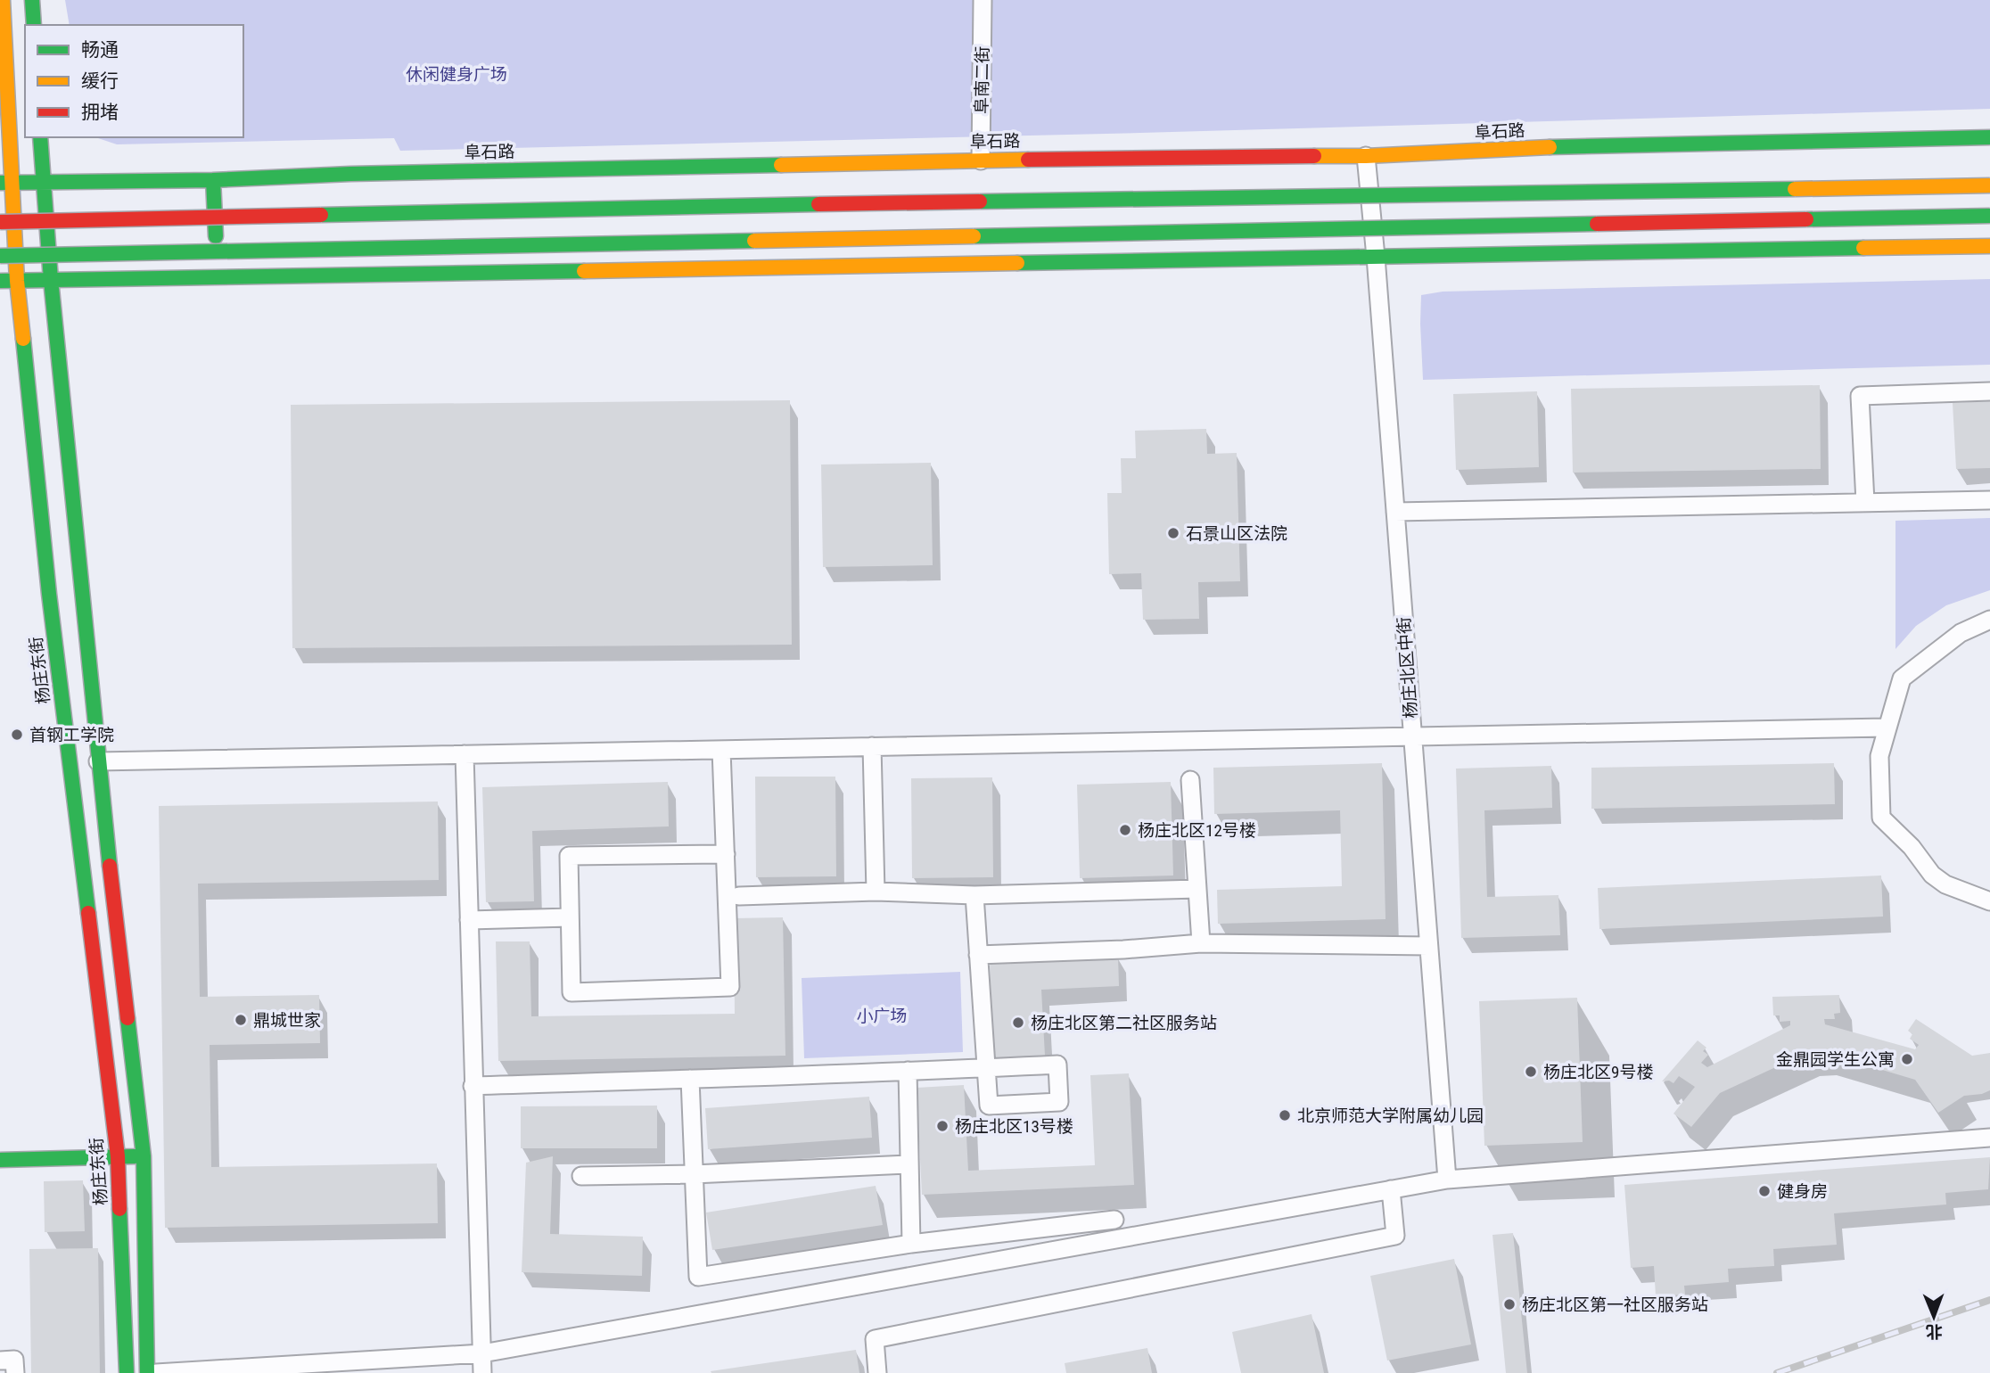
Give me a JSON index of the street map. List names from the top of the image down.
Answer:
{
  "streets": {
    "main road": ["阜石路", "杨庄东街"],
    "street": ["阜南二街", "杨庄北区中街"]
  },
  "crossings": [
    ["阜南二街", "阜石路"],
    ["阜石路", "杨庄北区中街"],
    ["阜石路", "杨庄东街"]
  ],
  "parks": ["休闲健身广场", "小广场"],
  "places": [
    "石景山区法院",
    "首钢工学院",
    "杨庄北区12号楼",
    "鼎城世家",
    "杨庄北区第二社区服务站",
    "金鼎园学生公寓",
    "杨庄北区9号楼",
    "北京师范大学附属幼儿园",
    "杨庄北区13号楼",
    "健身房",
    "杨庄北区第一社区服务站"
  ],
  "legend": ["畅通", "缓行", "拥堵"],
  "north": "bottom"
}
